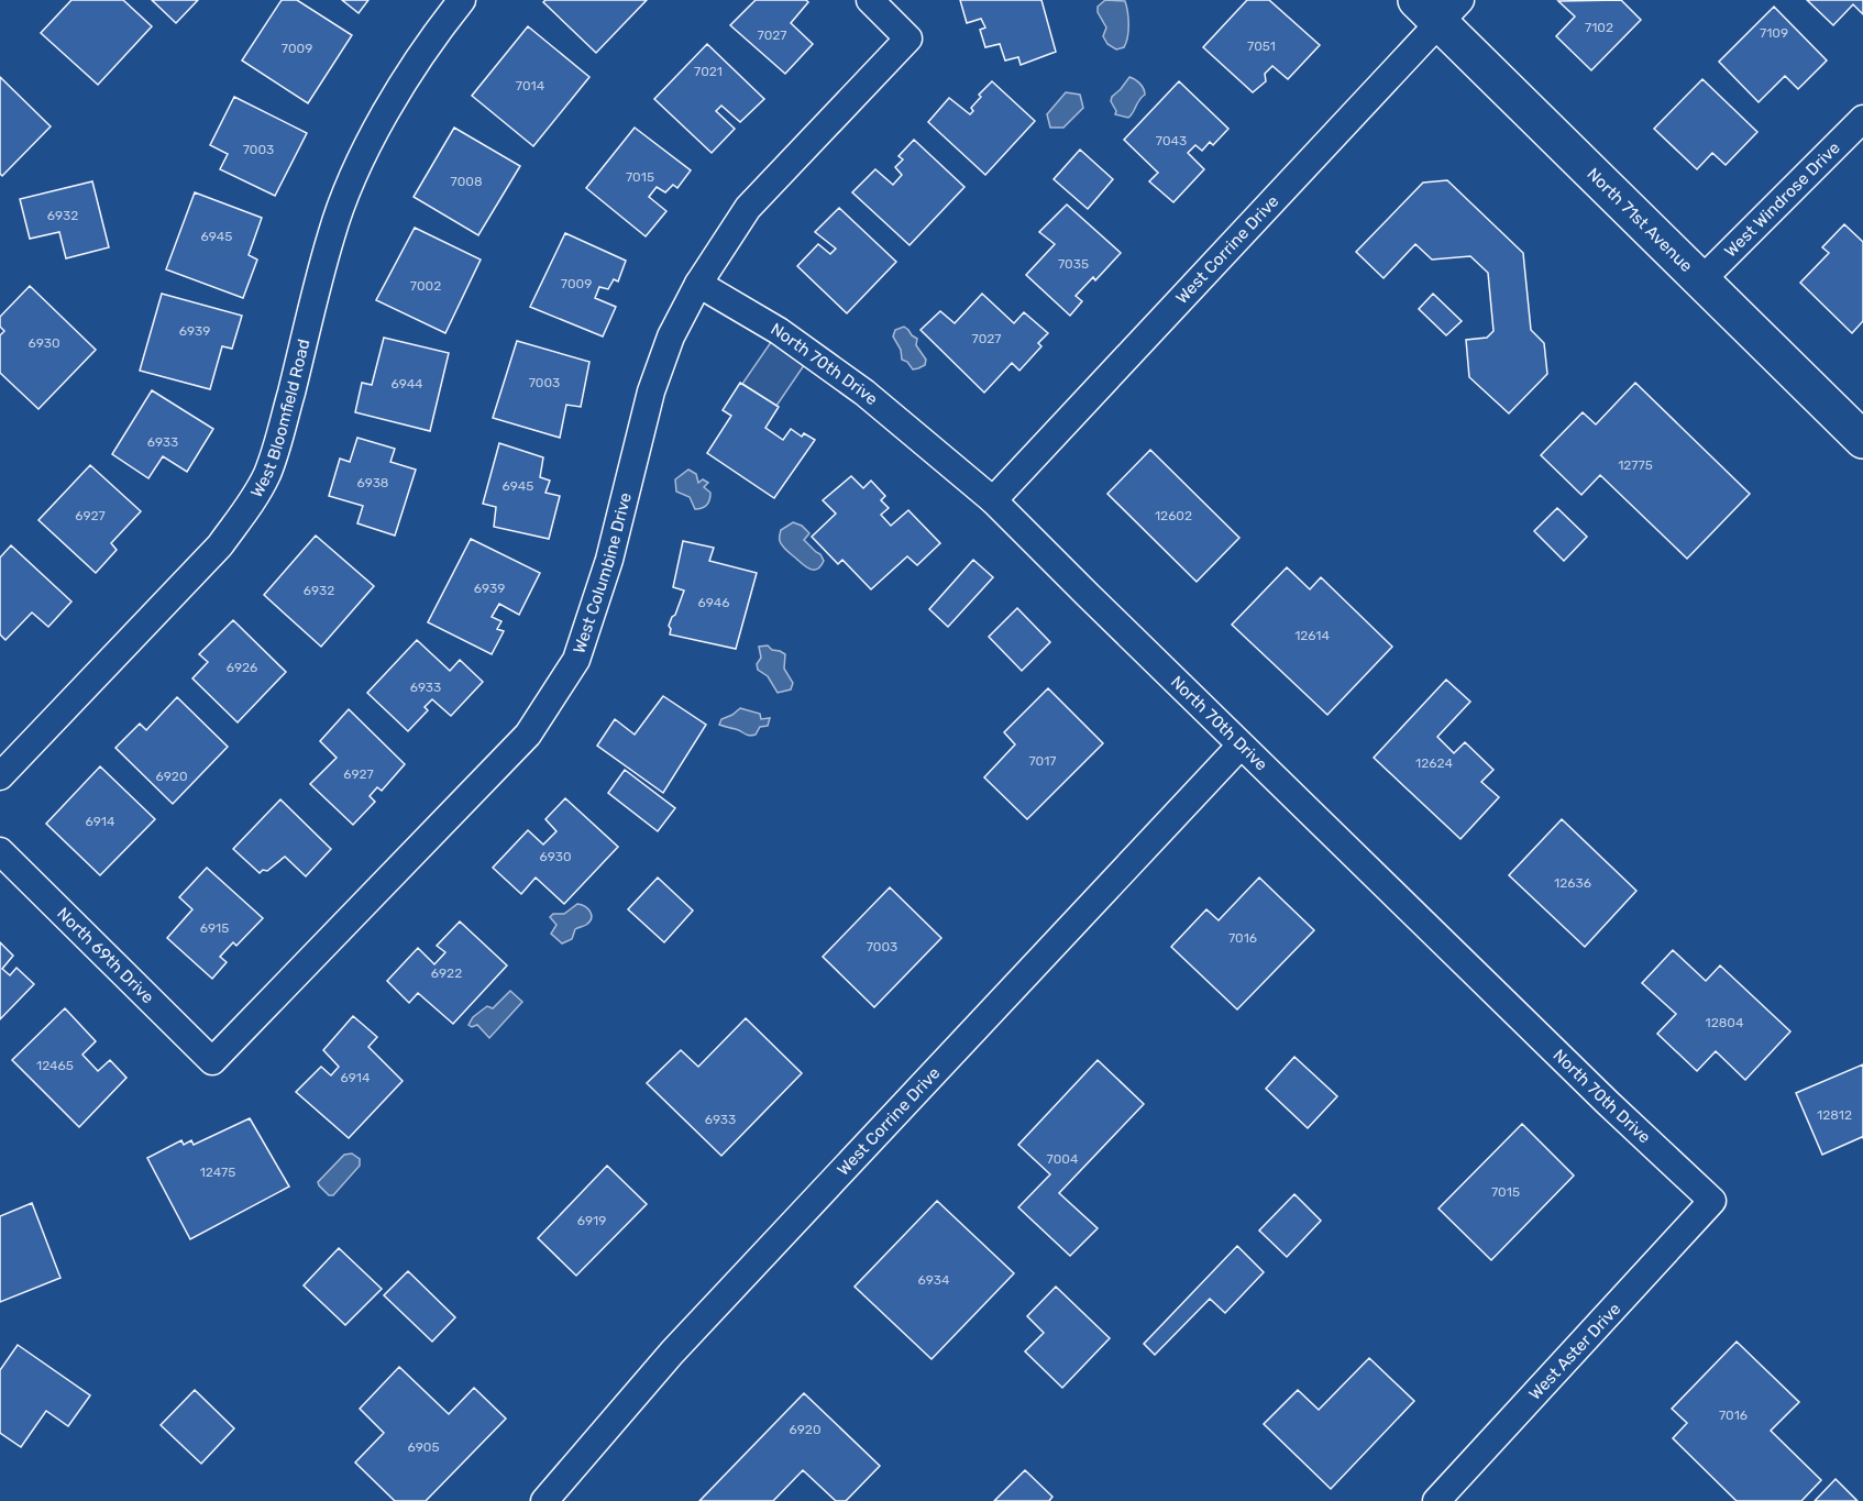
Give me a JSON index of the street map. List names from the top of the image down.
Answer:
{
  "streets": {
    "street": [
      "West Windrose Drive",
      "North 71st Avenue",
      "West Corrine Drive",
      "North 70th Drive",
      "West Bloomfield Road",
      "West Columbine Drive",
      "North 69th Drive",
      "West Aster Drive"
    ]
  },
  "crossings": [
    ["West Windrose Drive", "North 71st Avenue"],
    ["North 71st Avenue", "West Corrine Drive"],
    ["West Corrine Drive", "North 70th Drive"],
    ["North 70th Drive", "West Columbine Drive"],
    ["North 70th Drive", "West Aster Drive"],
    ["West Columbine Drive", "North 69th Drive"]
  ],
  "house_numbers": [
    "7102",
    "7109",
    "7027",
    "7051",
    "7009",
    "7021",
    "7014",
    "7043",
    "7003",
    "7015",
    "7008",
    "6932",
    "6945",
    "7035",
    "7009",
    "7002",
    "6939",
    "7027",
    "6930",
    "7003",
    "6944",
    "6933",
    "12775",
    "6938",
    "6945",
    "6927",
    "12602",
    "6939",
    "6932",
    "6946",
    "12614",
    "6926",
    "6933",
    "7017",
    "12624",
    "6927",
    "6920",
    "6914",
    "6930",
    "12636",
    "6915",
    "7016",
    "7003",
    "6922",
    "12804",
    "12465",
    "6914",
    "12812",
    "6933",
    "7004",
    "12475",
    "7015",
    "6919",
    "6934",
    "7016",
    "6920",
    "6905"
  ]
}
